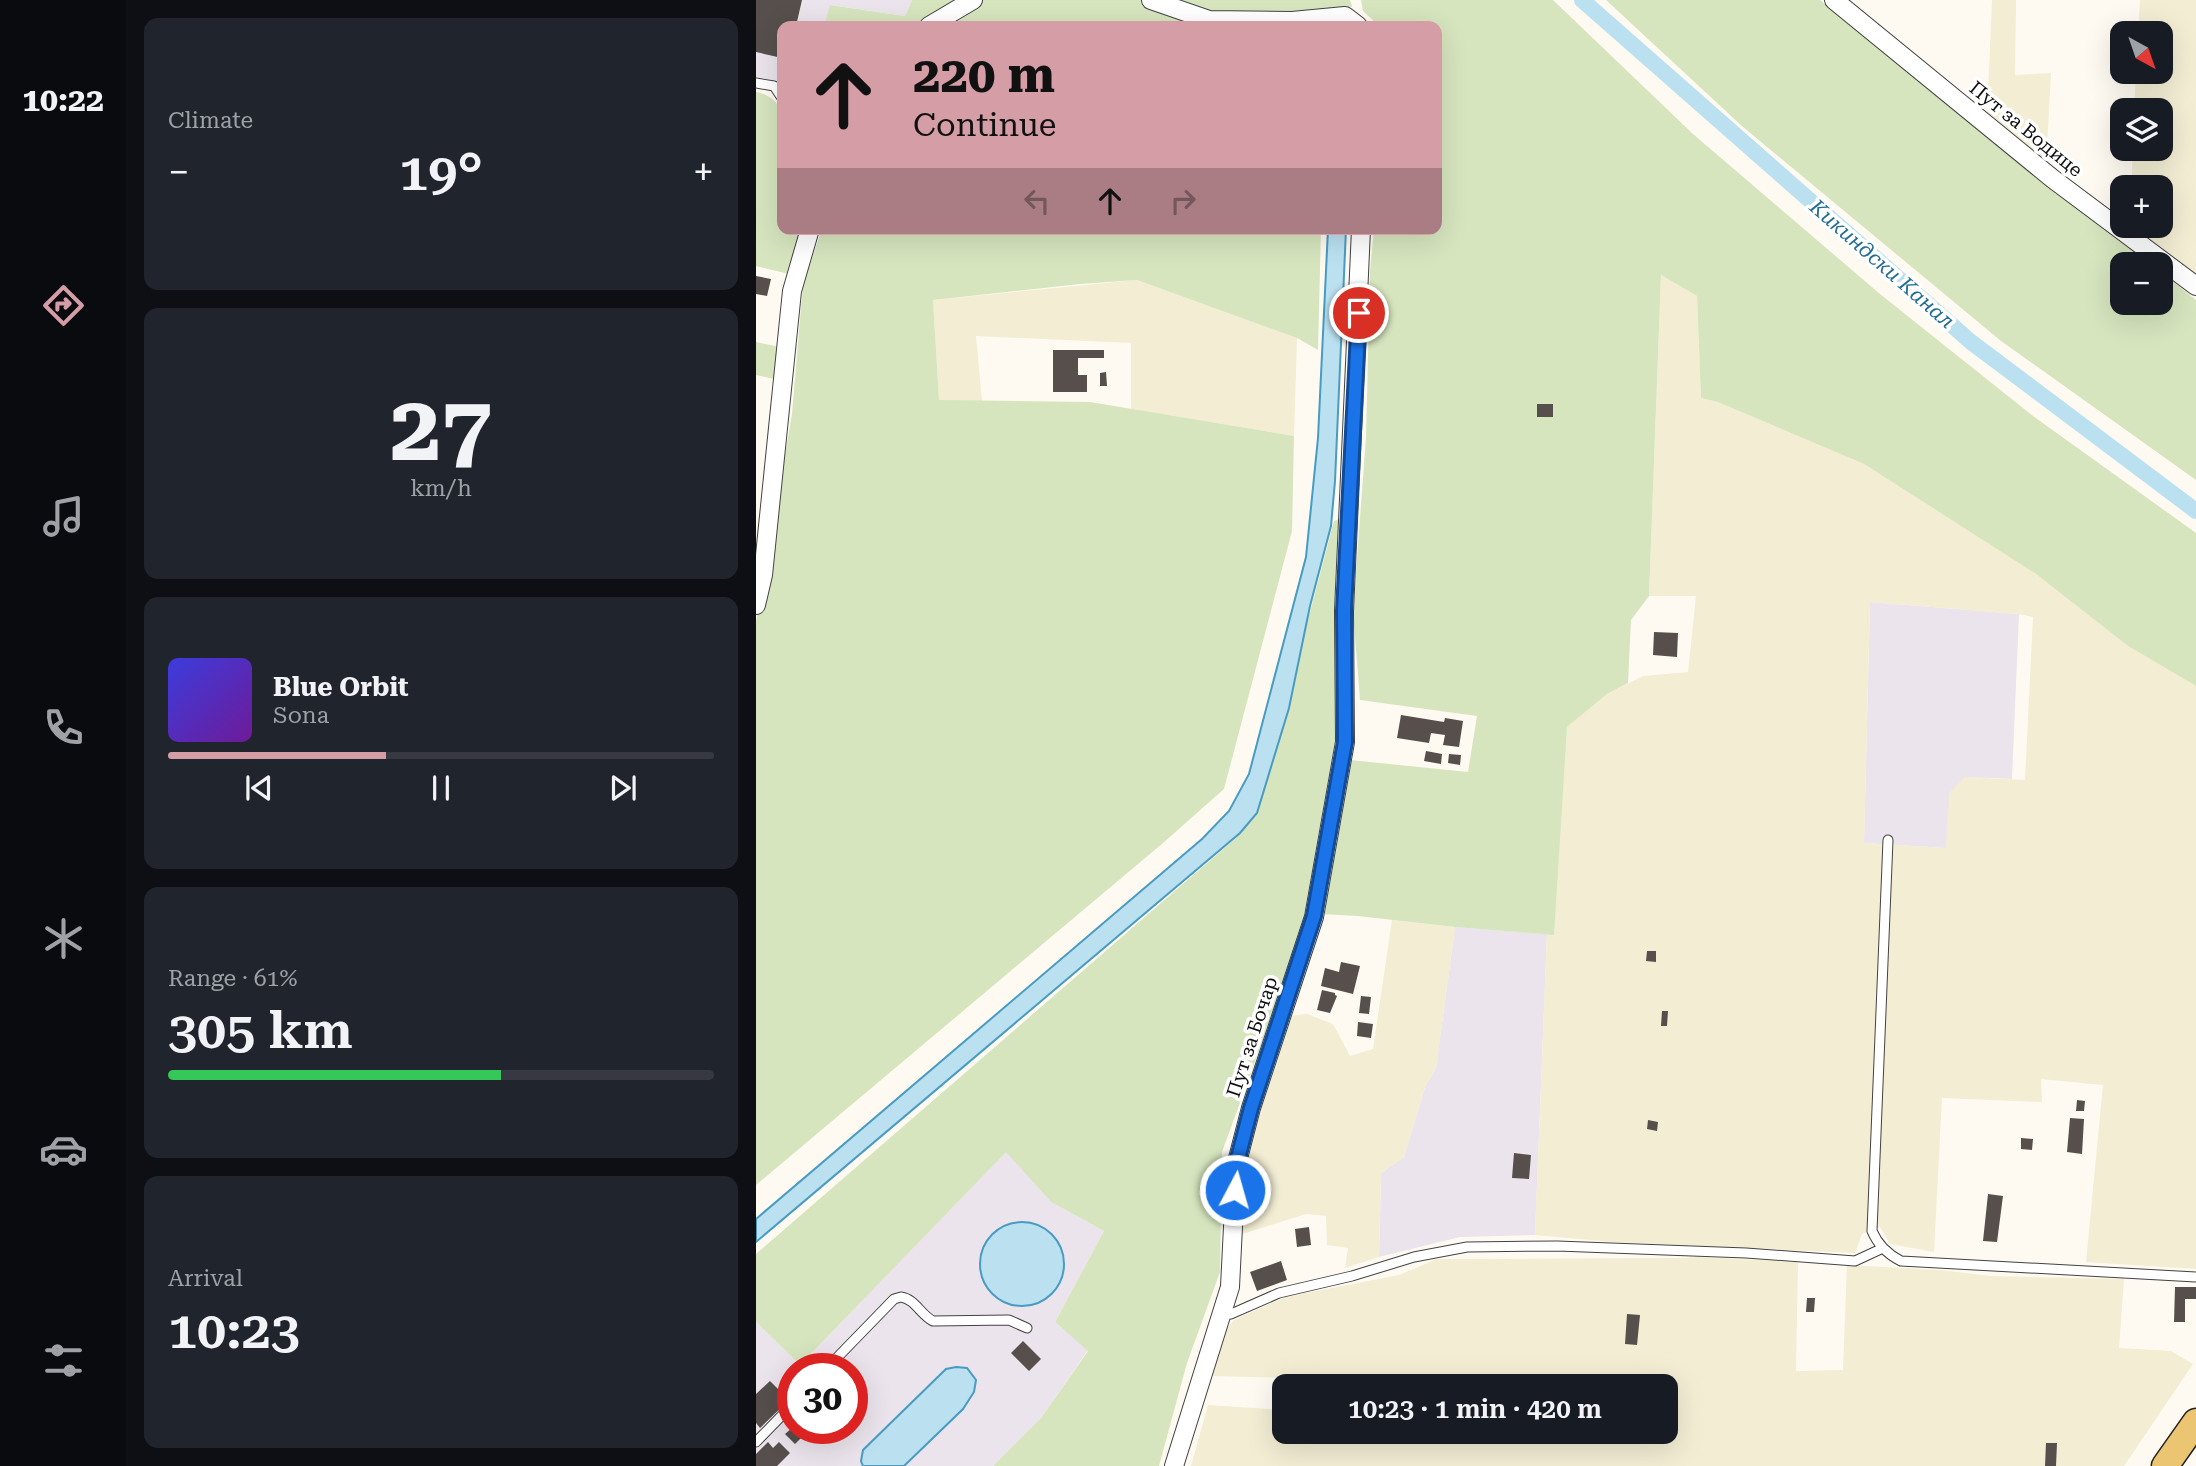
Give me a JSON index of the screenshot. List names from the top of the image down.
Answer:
{
  "streets": {
    "street": ["Пут за Водице", "Пут за Бочар"]
  },
  "water": ["Кикиндски Канал"],
  "north": "bottom right",
  "page": {
    "tabs": "10:22",
    "tile": [
      "Climate",
      ["27", "km/h"],
      ["Range · 61%", "305 km"],
      ["Arrival", "10:23"]
    ],
    "map_buttons": ["+", "−"],
    "turn": ["220 m", "Continue"],
    "heat": ["−", "19°", "+"],
    "song": ["Blue Orbit", "Sona"],
    "limit": "30",
    "trip": "10:23 · 1 min · 420 m"
  }
}
